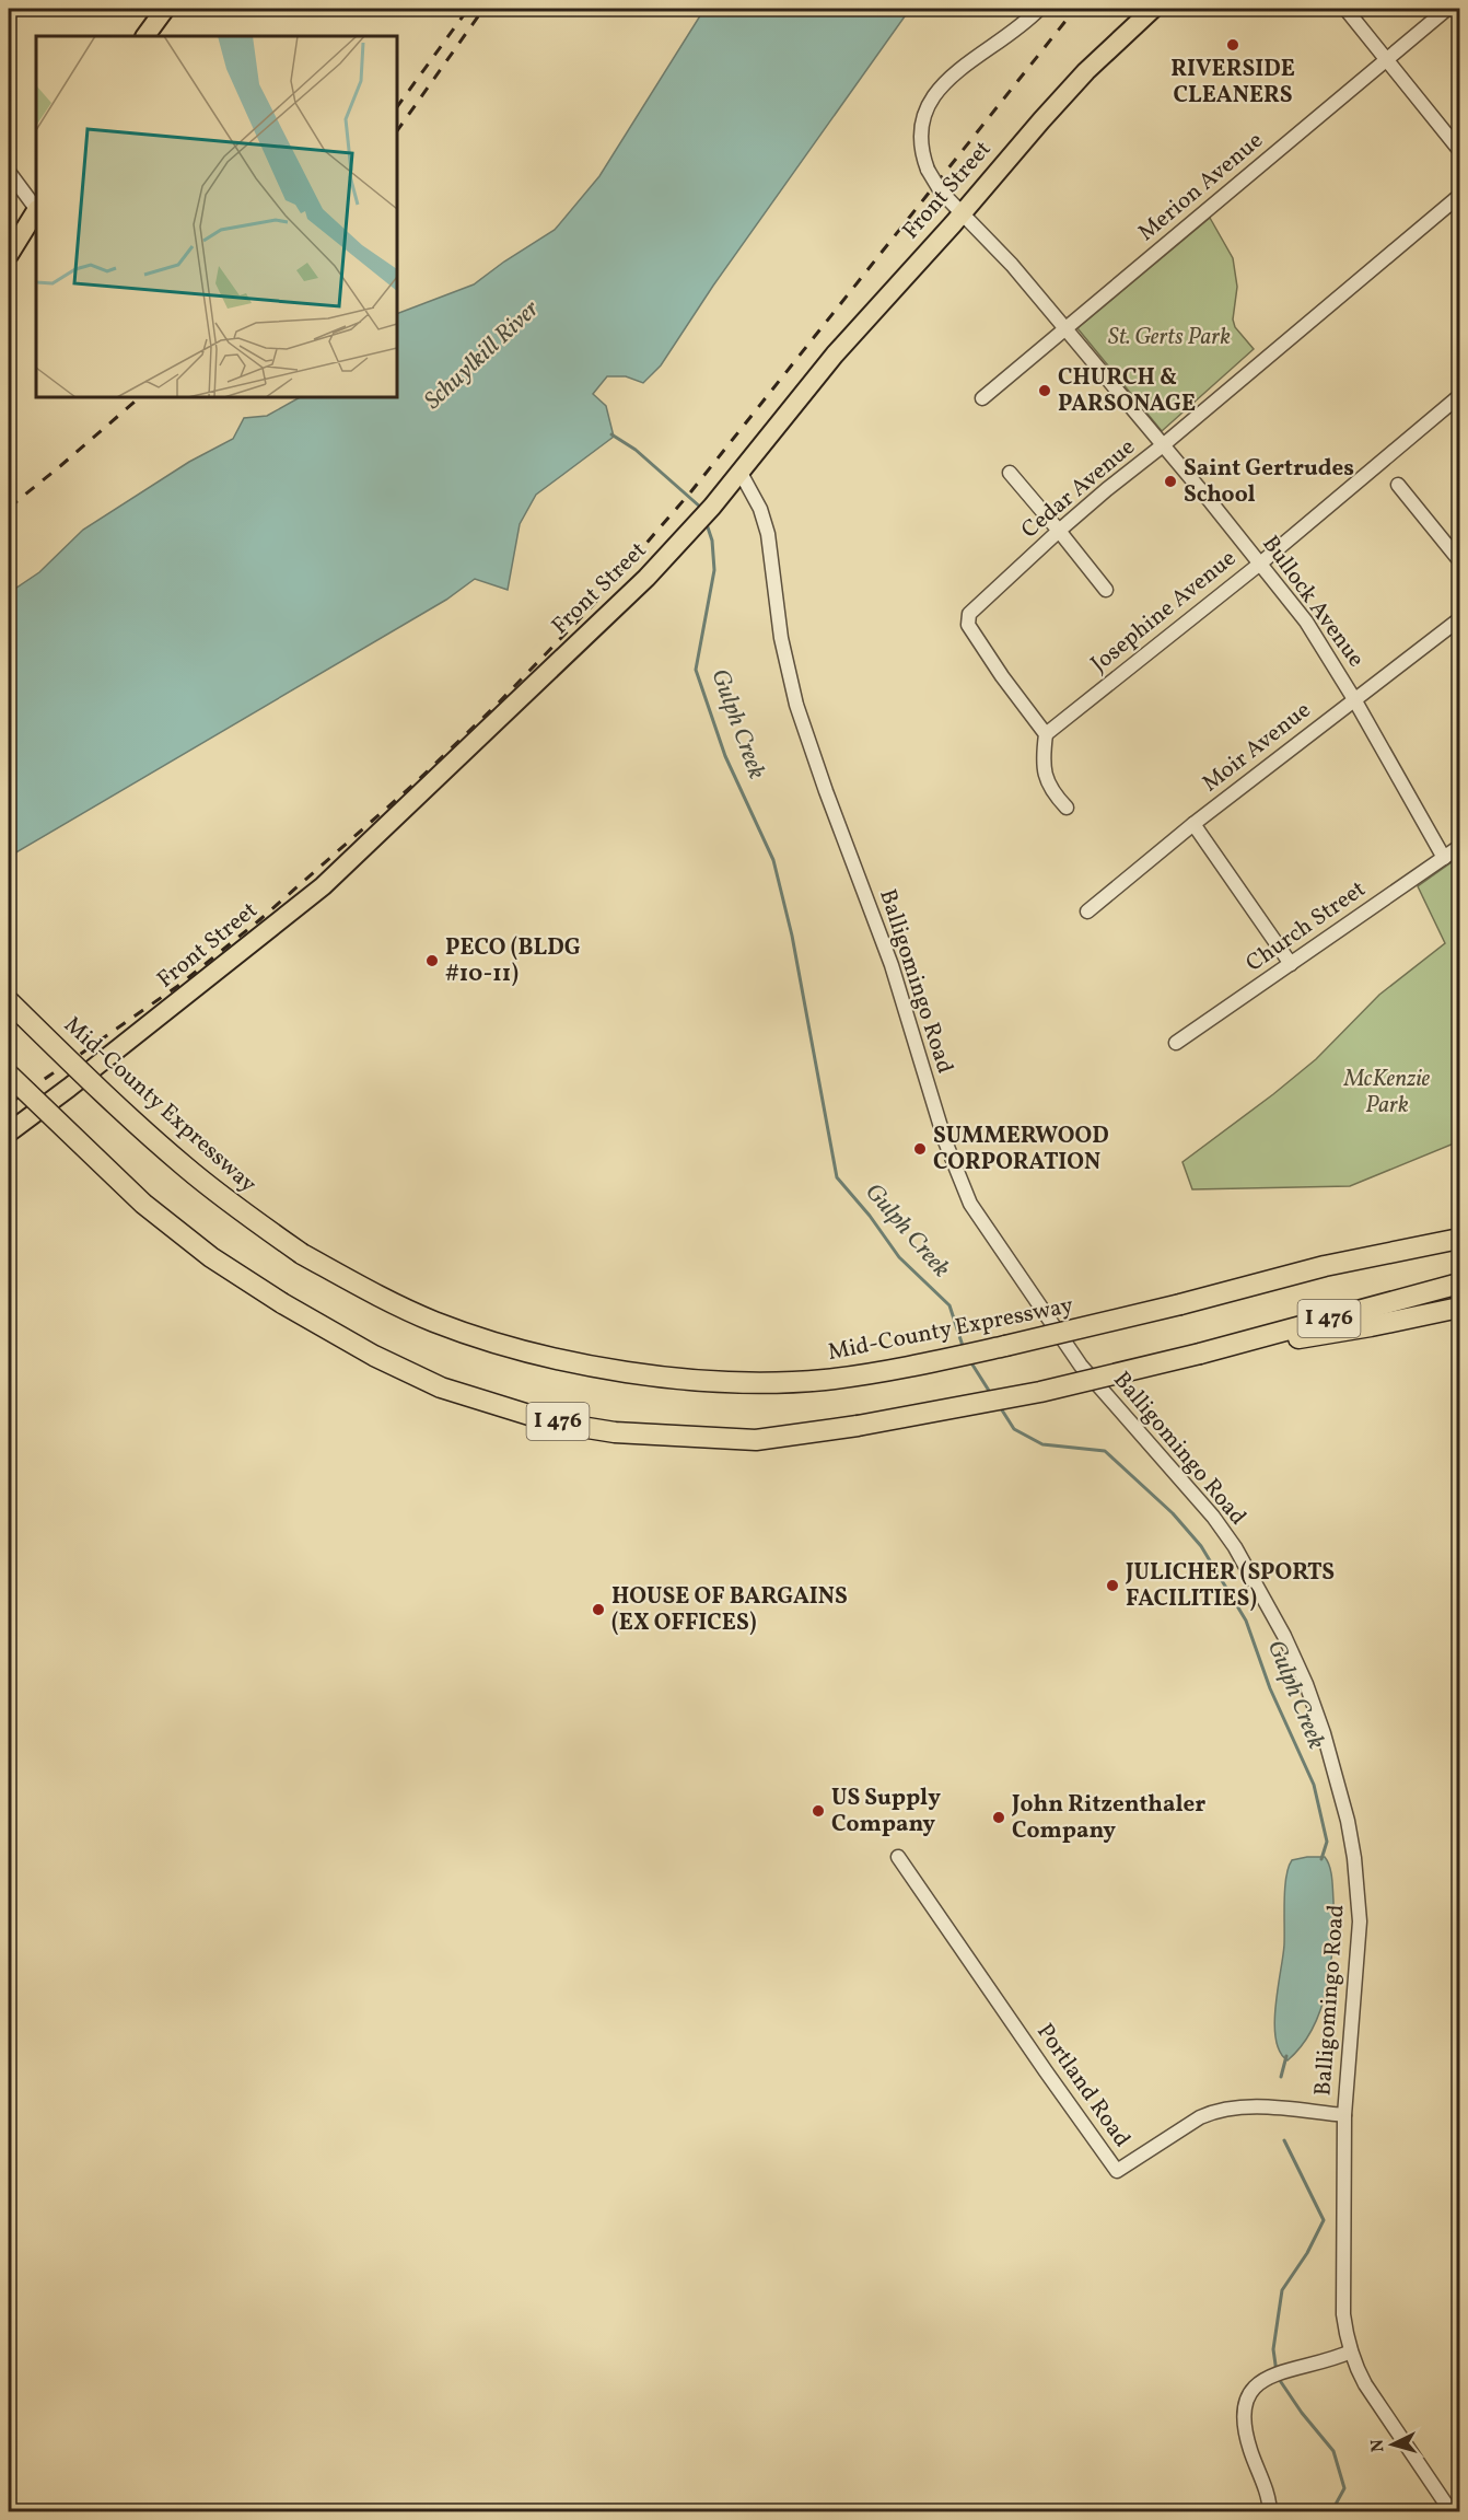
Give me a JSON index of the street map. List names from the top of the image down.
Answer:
{
  "streets": {
    "highway": ["Mid-County Expressway", "I 476"],
    "main road": ["Front Street"],
    "street": [
      "Merion Avenue",
      "Cedar Avenue",
      "Bullock Avenue",
      "Josephine Avenue",
      "Moir Avenue",
      "Church Street",
      "Balligomingo Road",
      "Portland Road"
    ]
  },
  "crossings": [
    ["Merion Avenue", "Bullock Avenue"],
    ["Front Street", "Bullock Avenue"],
    ["Front Street", "Balligomingo Road"],
    ["Cedar Avenue", "Bullock Avenue"],
    ["Cedar Avenue", "Josephine Avenue"],
    ["Bullock Avenue", "Josephine Avenue"],
    ["Bullock Avenue", "Moir Avenue"],
    ["Bullock Avenue", "Church Street"],
    ["Balligomingo Road", "Portland Road"]
  ],
  "water": ["Schuylkill River", "Gulph Creek"],
  "parks": ["St. Gerts Park", "McKenzie Park"],
  "places": [
    "RIVERSIDE CLEANERS",
    "CHURCH & PARSONAGE",
    "Saint Gertrudes School",
    "PECO (BLDG #10-11)",
    "SUMMERWOOD CORPORATION",
    "JULICHER (SPORTS FACILITIES)",
    "HOUSE OF BARGAINS (EX OFFICES)",
    "US Supply Company",
    "John Ritzenthaler Company"
  ],
  "north": "left"
}
